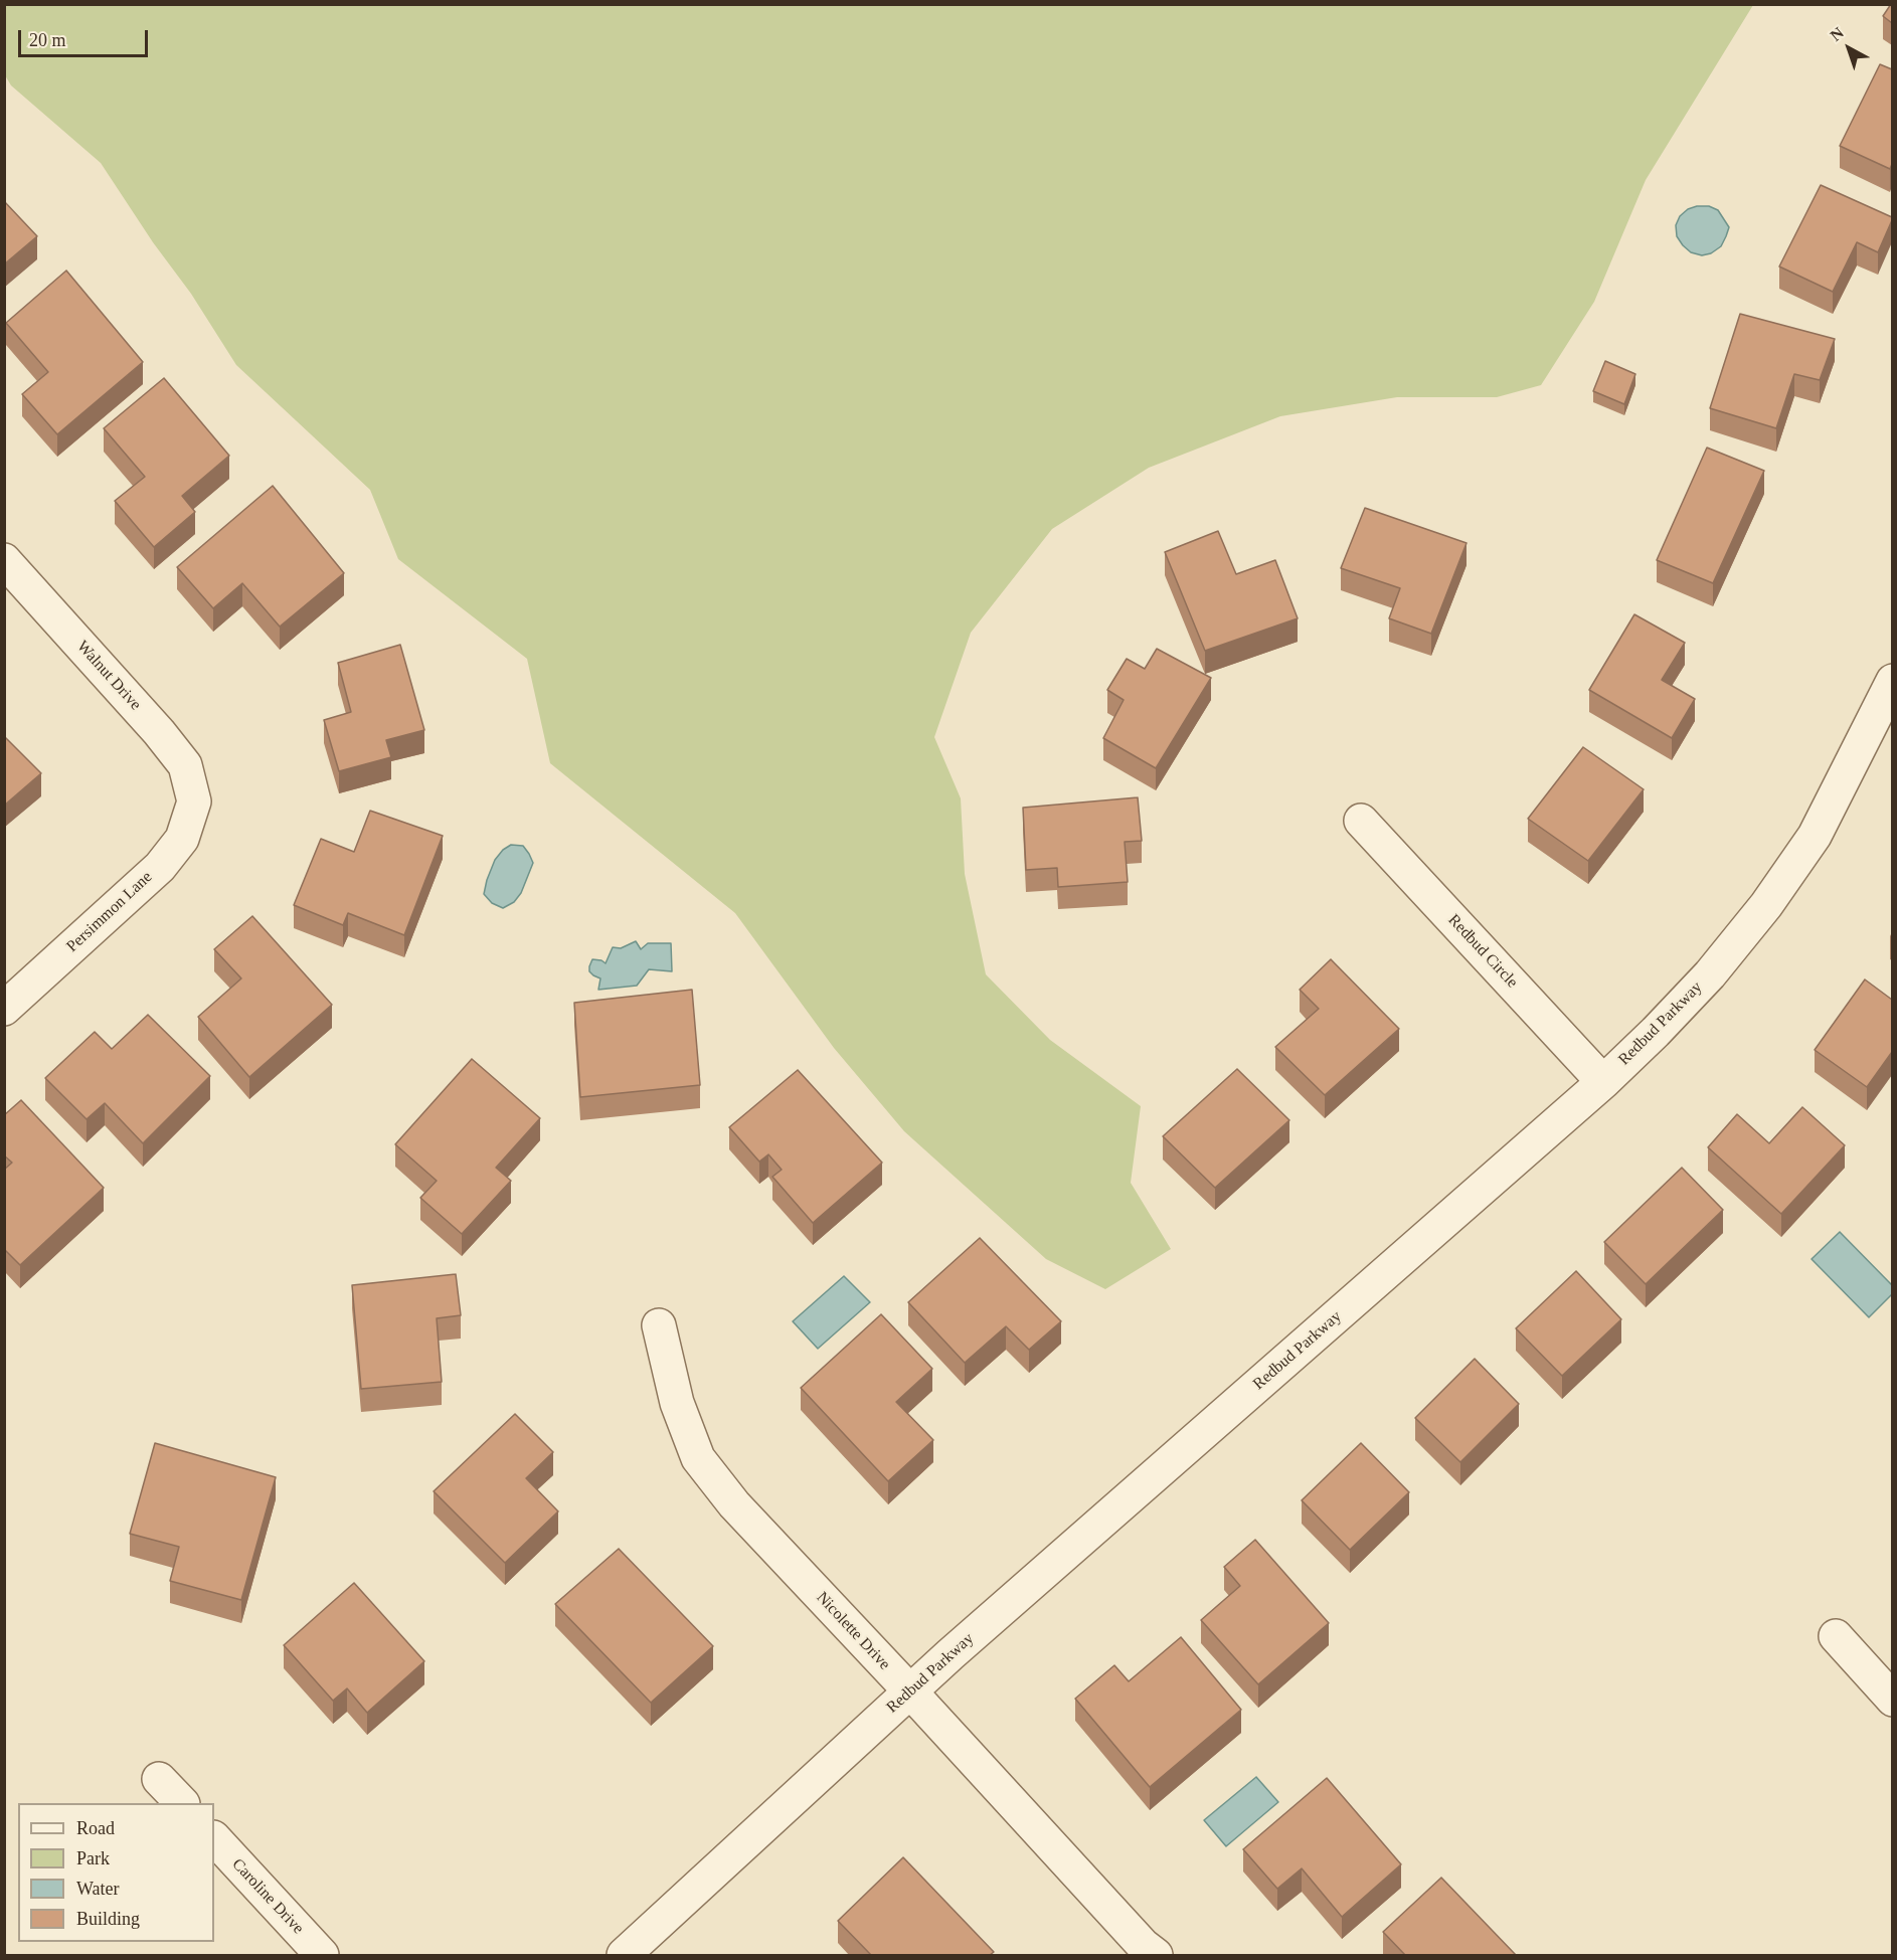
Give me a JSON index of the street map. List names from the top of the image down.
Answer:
{
  "streets": {
    "street": [
      "Walnut Drive",
      "Persimmon Lane",
      "Redbud Circle",
      "Redbud Parkway",
      "Nicolette Drive",
      "Caroline Drive"
    ]
  },
  "crossings": [
    ["Walnut Drive", "Persimmon Lane"],
    ["Redbud Circle", "Redbud Parkway"],
    ["Redbud Parkway", "Nicolette Drive"]
  ],
  "legend": [
    "Road",
    "Park",
    "Water",
    "Building"
  ],
  "scale_bar": "20 m",
  "north": "top left"
}
